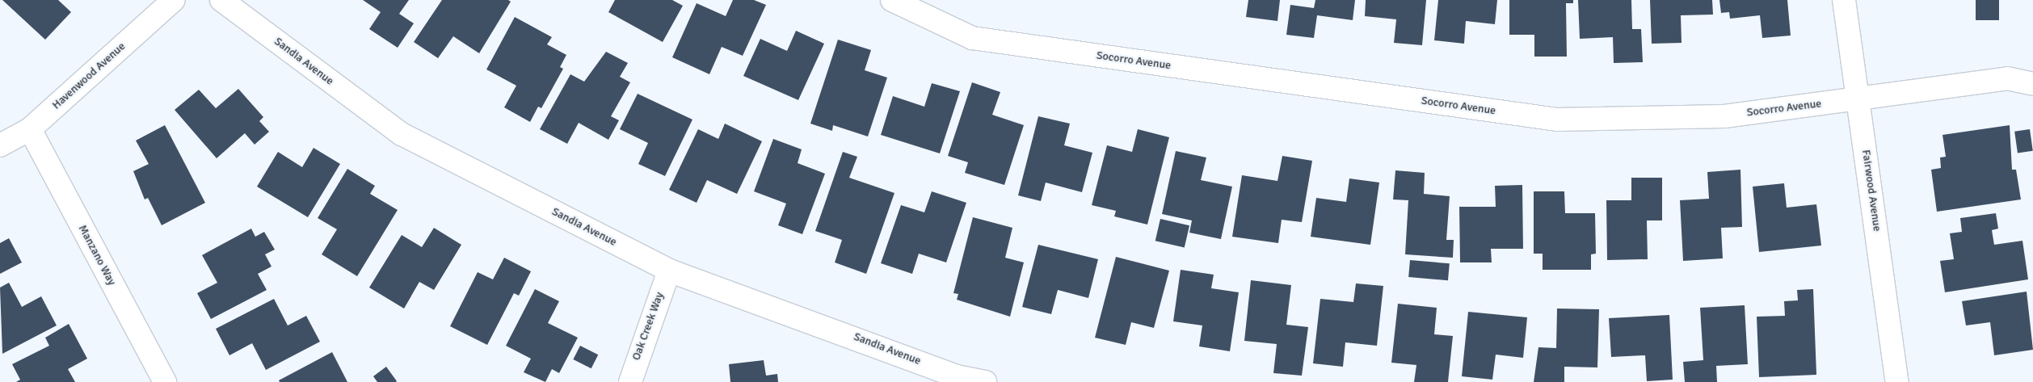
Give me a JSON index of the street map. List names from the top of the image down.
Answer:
{
  "streets": {
    "street": [
      "Socorro Avenue",
      "Sandia Avenue",
      "Havenwood Avenue",
      "Fairwood Avenue",
      "Manzano Way",
      "Oak Creek Way"
    ]
  },
  "crossings": [
    ["Socorro Avenue", "Fairwood Avenue"],
    ["Sandia Avenue", "Oak Creek Way"],
    ["Havenwood Avenue", "Manzano Way"]
  ]
}
